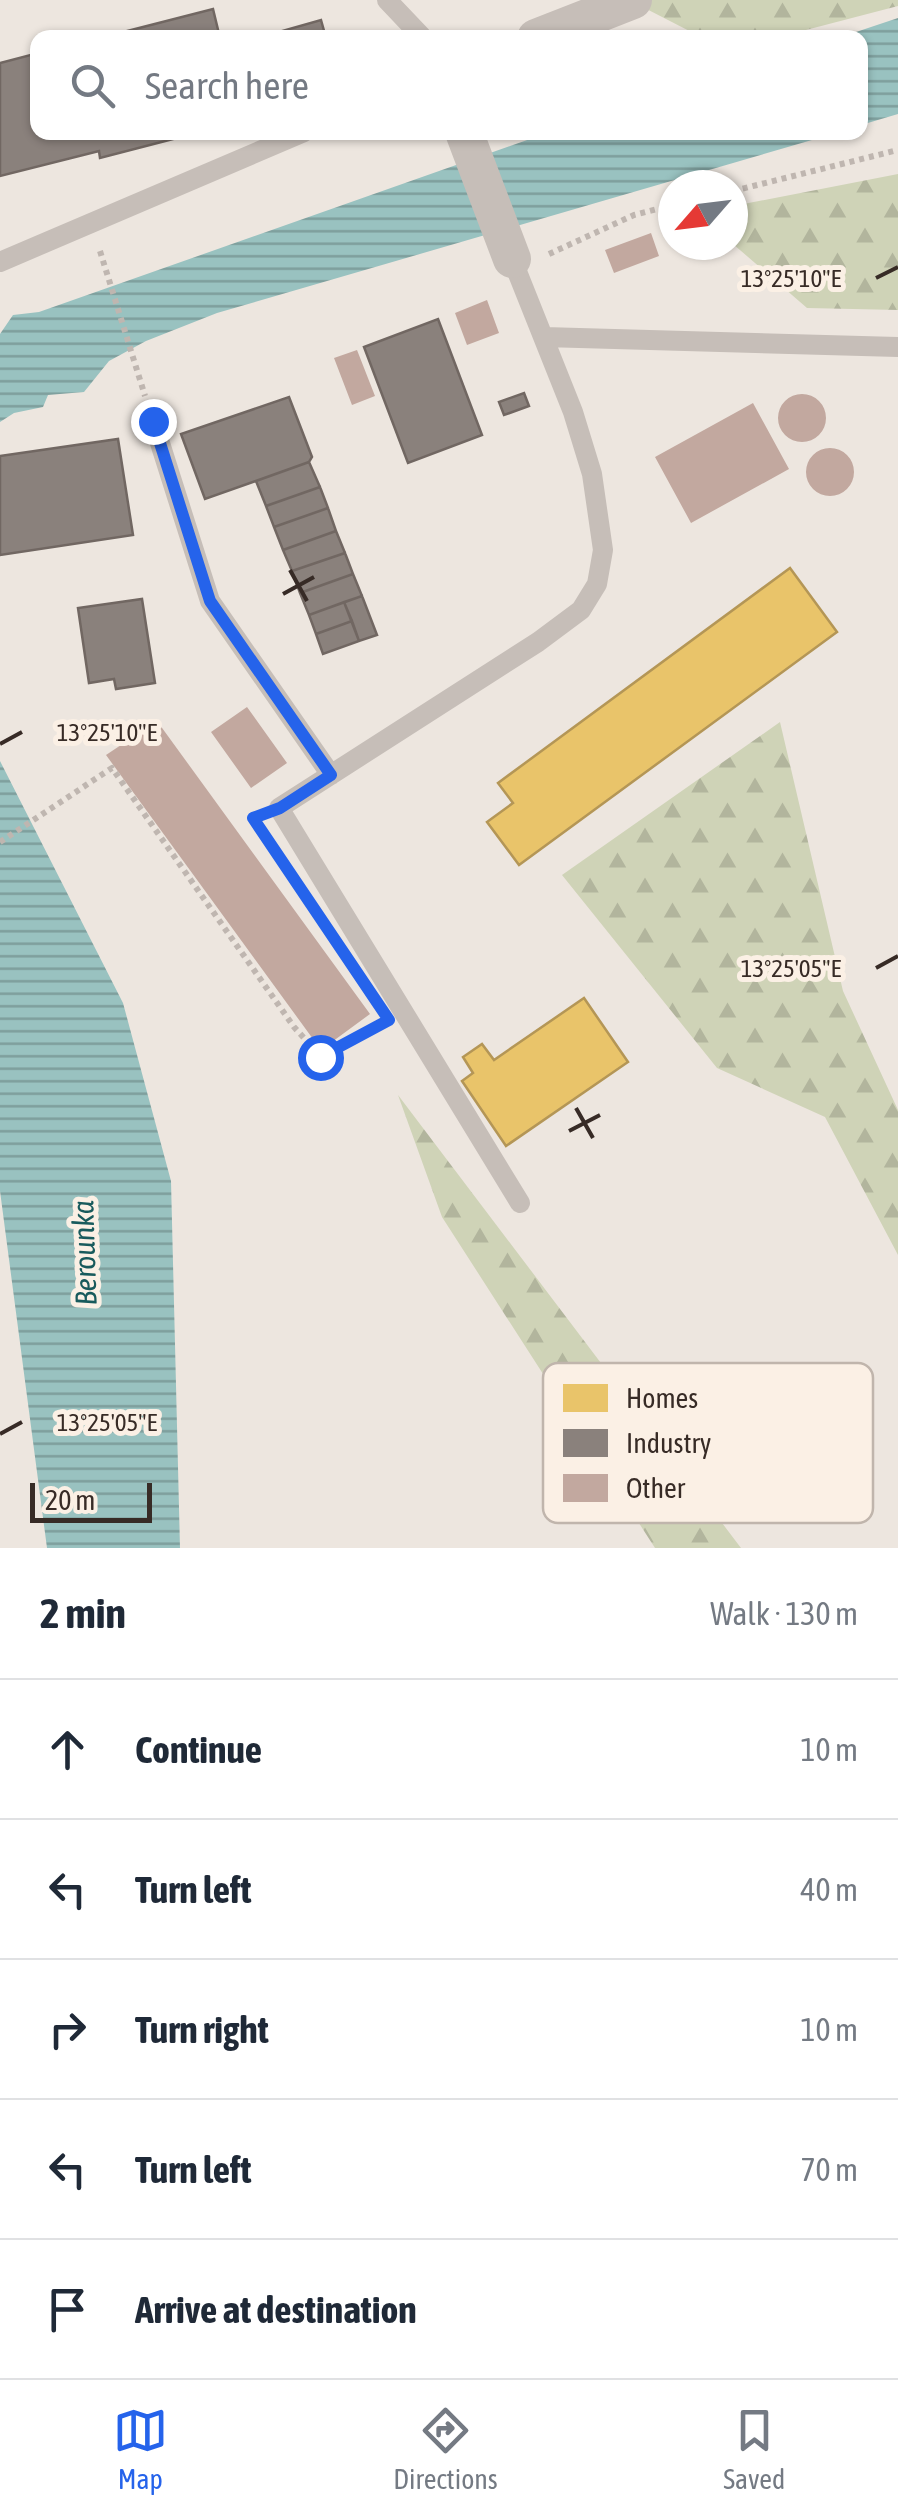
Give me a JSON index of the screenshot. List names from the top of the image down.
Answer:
{
  "water": ["Berounka"],
  "legend": ["Homes", "Industry", "Other"],
  "scale_bar": "20 m",
  "north": "bottom left",
  "page": {
    "search": "Search here",
    "scale": "20 m",
    "heading": ["2 min", "Walk · 130 m"],
    "list": [
      ["Continue", "10 m"],
      ["Turn left", "40 m"],
      ["Turn right", "10 m"],
      ["Turn left", "70 m"],
      "Arrive at destination"
    ],
    "nav": ["Map", "Directions", "Saved"]
  },
  "coordinates": ["13°25'10\"E", "13°25'05\"E"]
}
